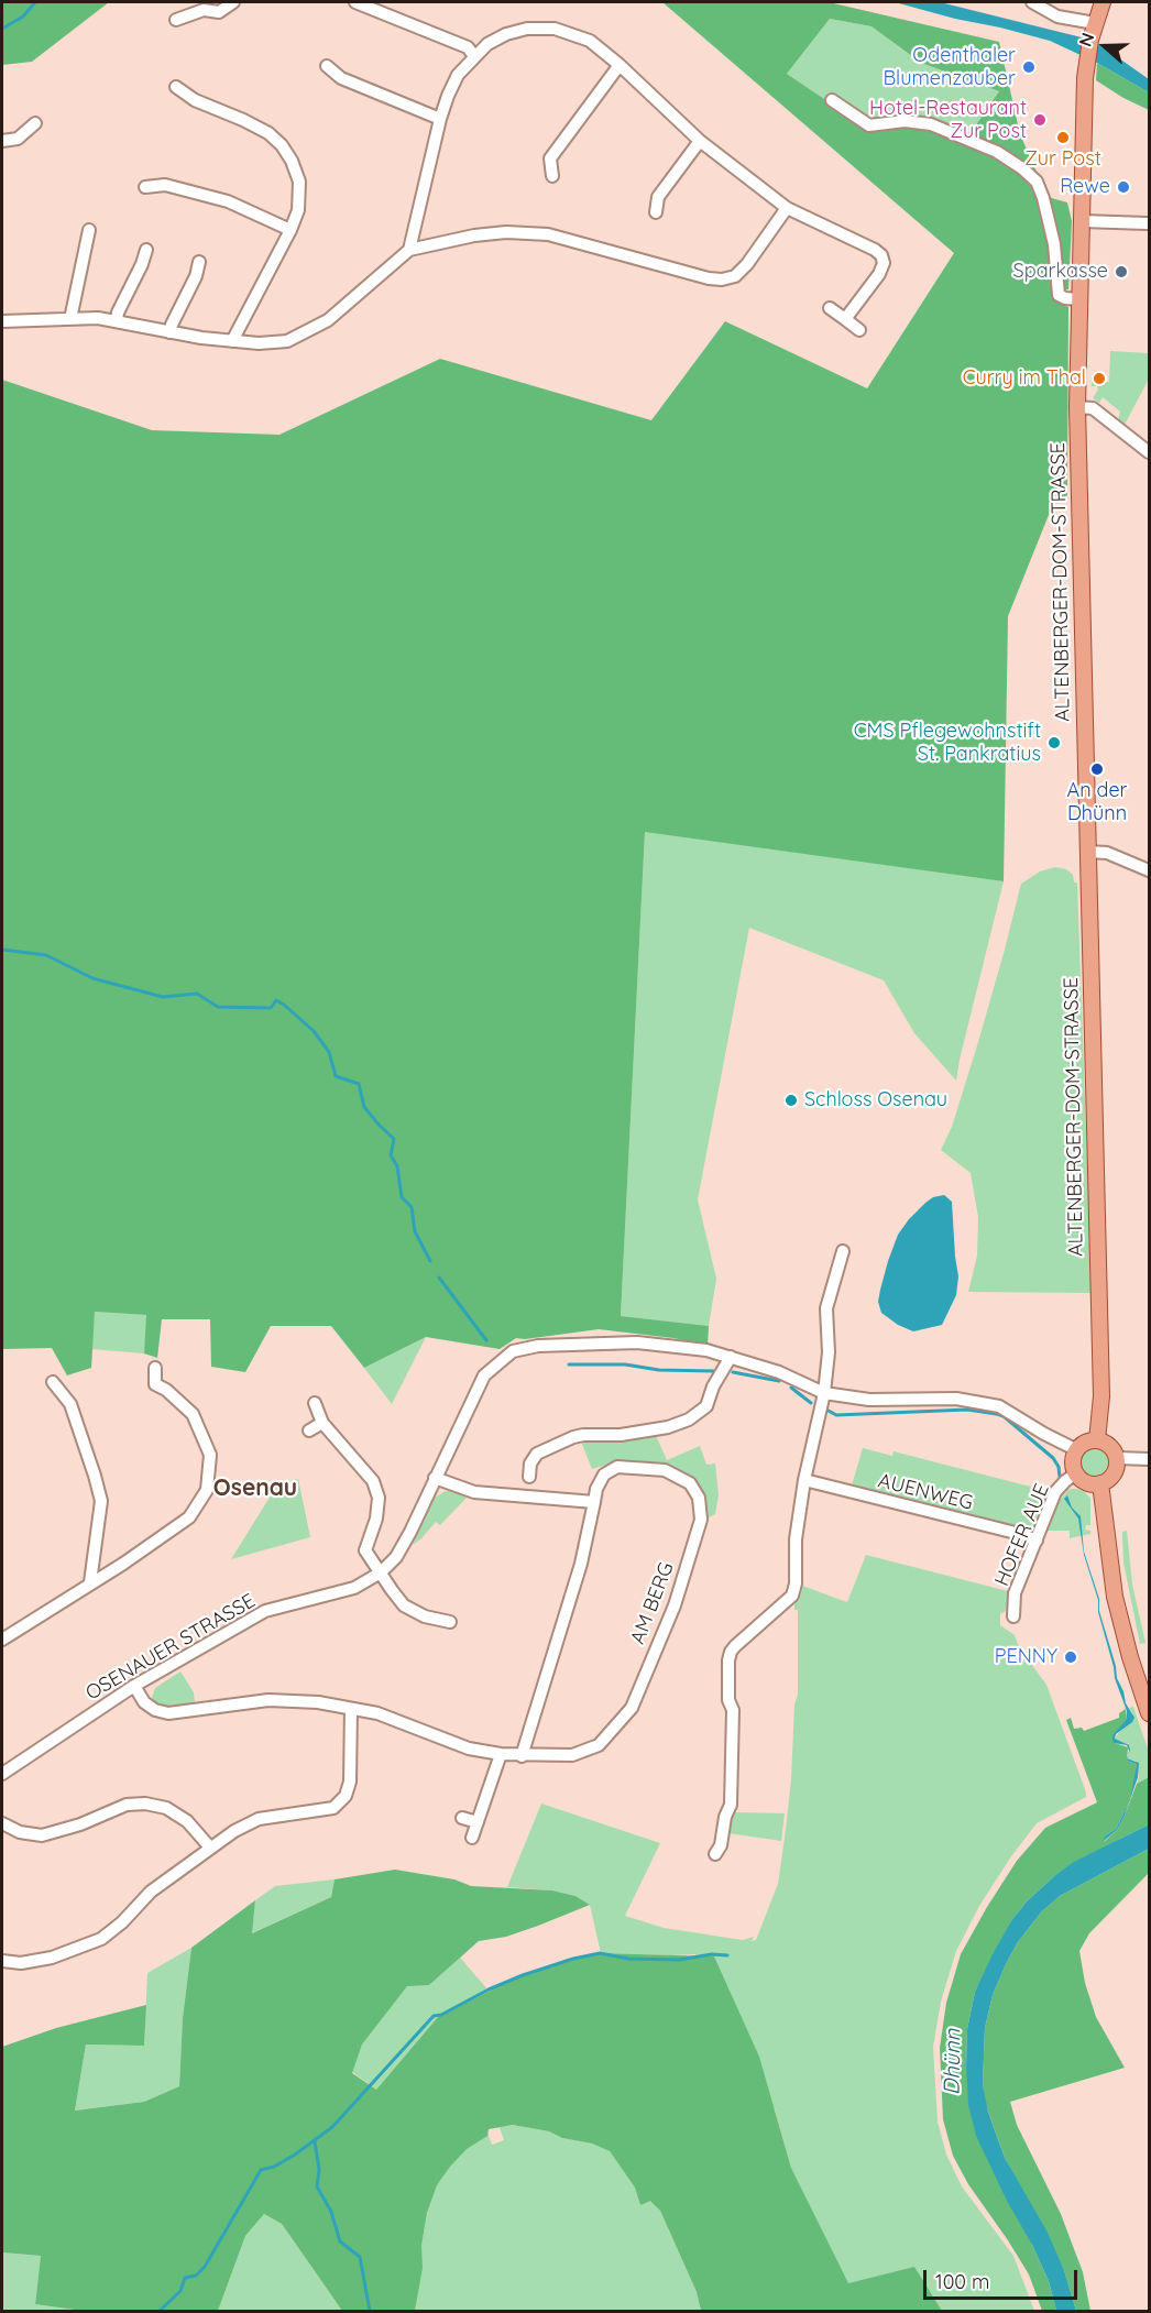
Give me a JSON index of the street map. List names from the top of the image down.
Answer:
{
  "streets": {
    "main road": ["ALTENBERGER-DOM-STRASSE"],
    "street": [
      "AUENWEG",
      "HOFER AUE",
      "AM BERG",
      "OSENAUER STRASSE"
    ]
  },
  "crossings": [
    ["ALTENBERGER-DOM-STRASSE", "HOFER AUE"],
    ["ALTENBERGER-DOM-STRASSE", "OSENAUER STRASSE"],
    ["AUENWEG", "HOFER AUE"],
    ["HOFER AUE", "OSENAUER STRASSE"],
    ["AM BERG", "OSENAUER STRASSE"]
  ],
  "districts": ["Osenau"],
  "water": ["Dhünn"],
  "places": [
    "Odenthaler Blumenzauber",
    "Hotel-Restaurant Zur Post",
    "Zur Post",
    "Rewe",
    "Sparkasse",
    "Curry im Thal",
    "CMS Pflegewohnstift St. Pankratius",
    "An der Dhünn",
    "Schloss Osenau",
    "PENNY"
  ],
  "scale_bar": "100 m",
  "north": "left"
}
